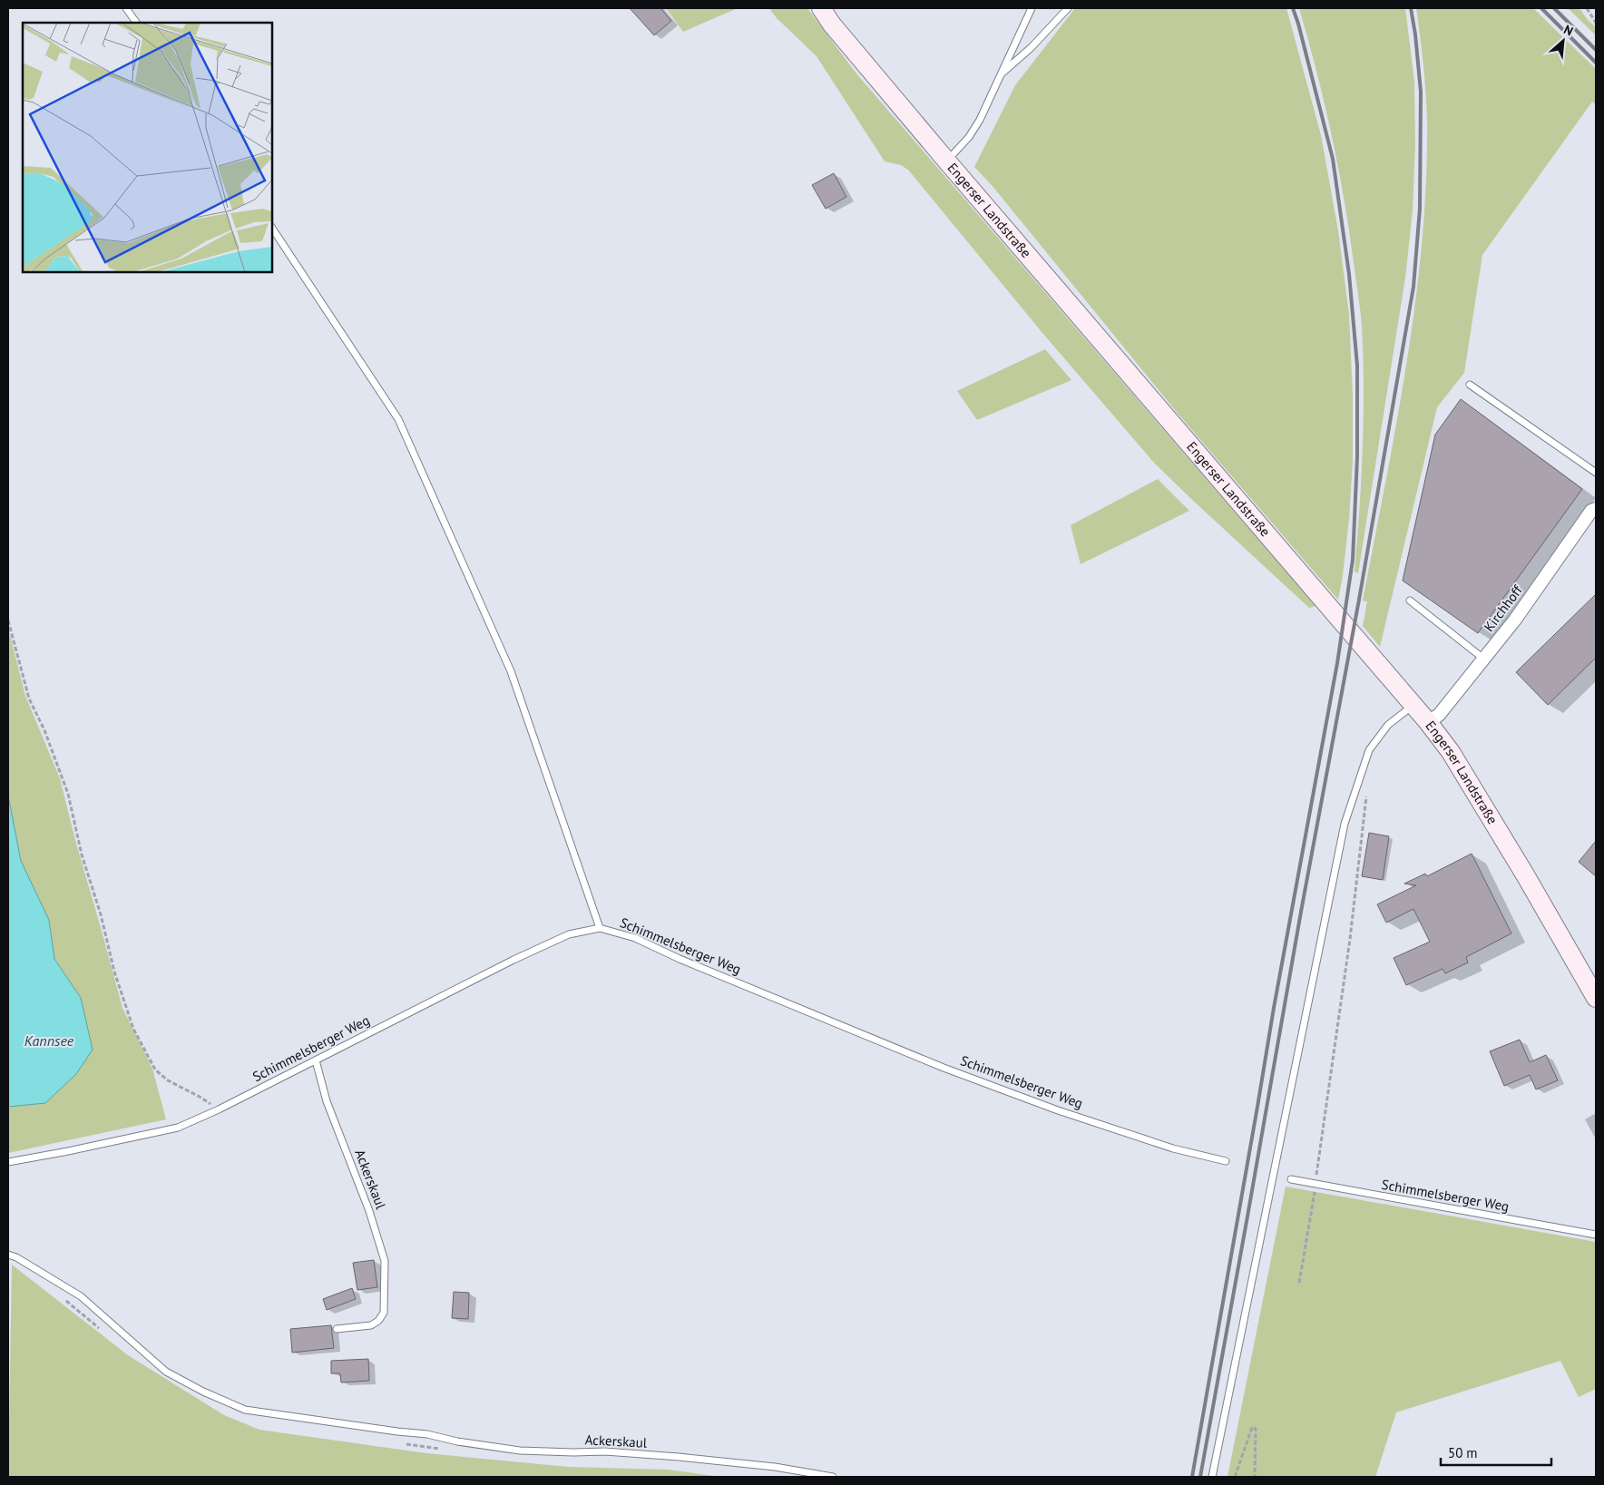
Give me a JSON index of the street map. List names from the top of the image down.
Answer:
{
  "streets": {
    "main road": ["Engerser Landstraße"],
    "street": ["Kirchhoff"],
    "lane": ["Schimmelsberger Weg", "Ackerskaul"]
  },
  "crossings": [
    ["Engerser Landstraße", "Kirchhoff"],
    ["Schimmelsberger Weg", "Ackerskaul"]
  ],
  "water": ["Kannsee"],
  "scale_bar": "50 m",
  "north": "top right"
}
